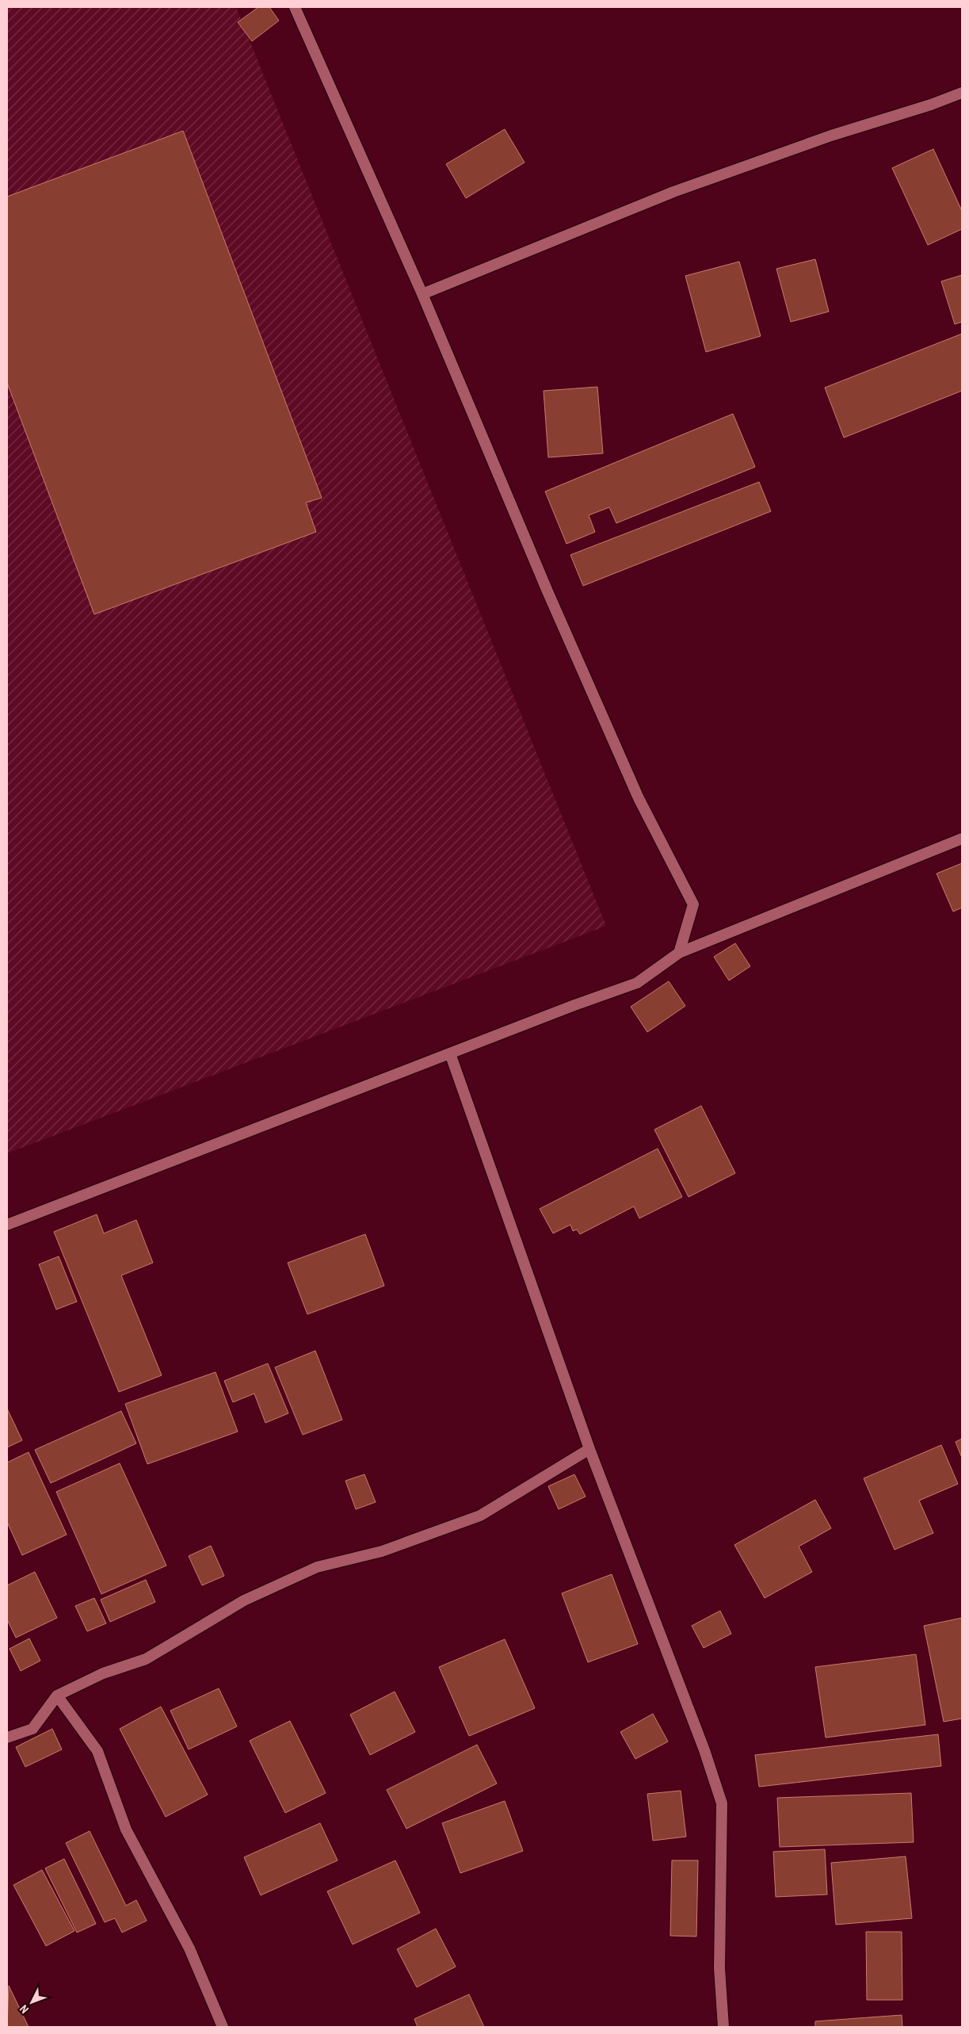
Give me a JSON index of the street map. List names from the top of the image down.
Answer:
{
  "north": "bottom left"
}
